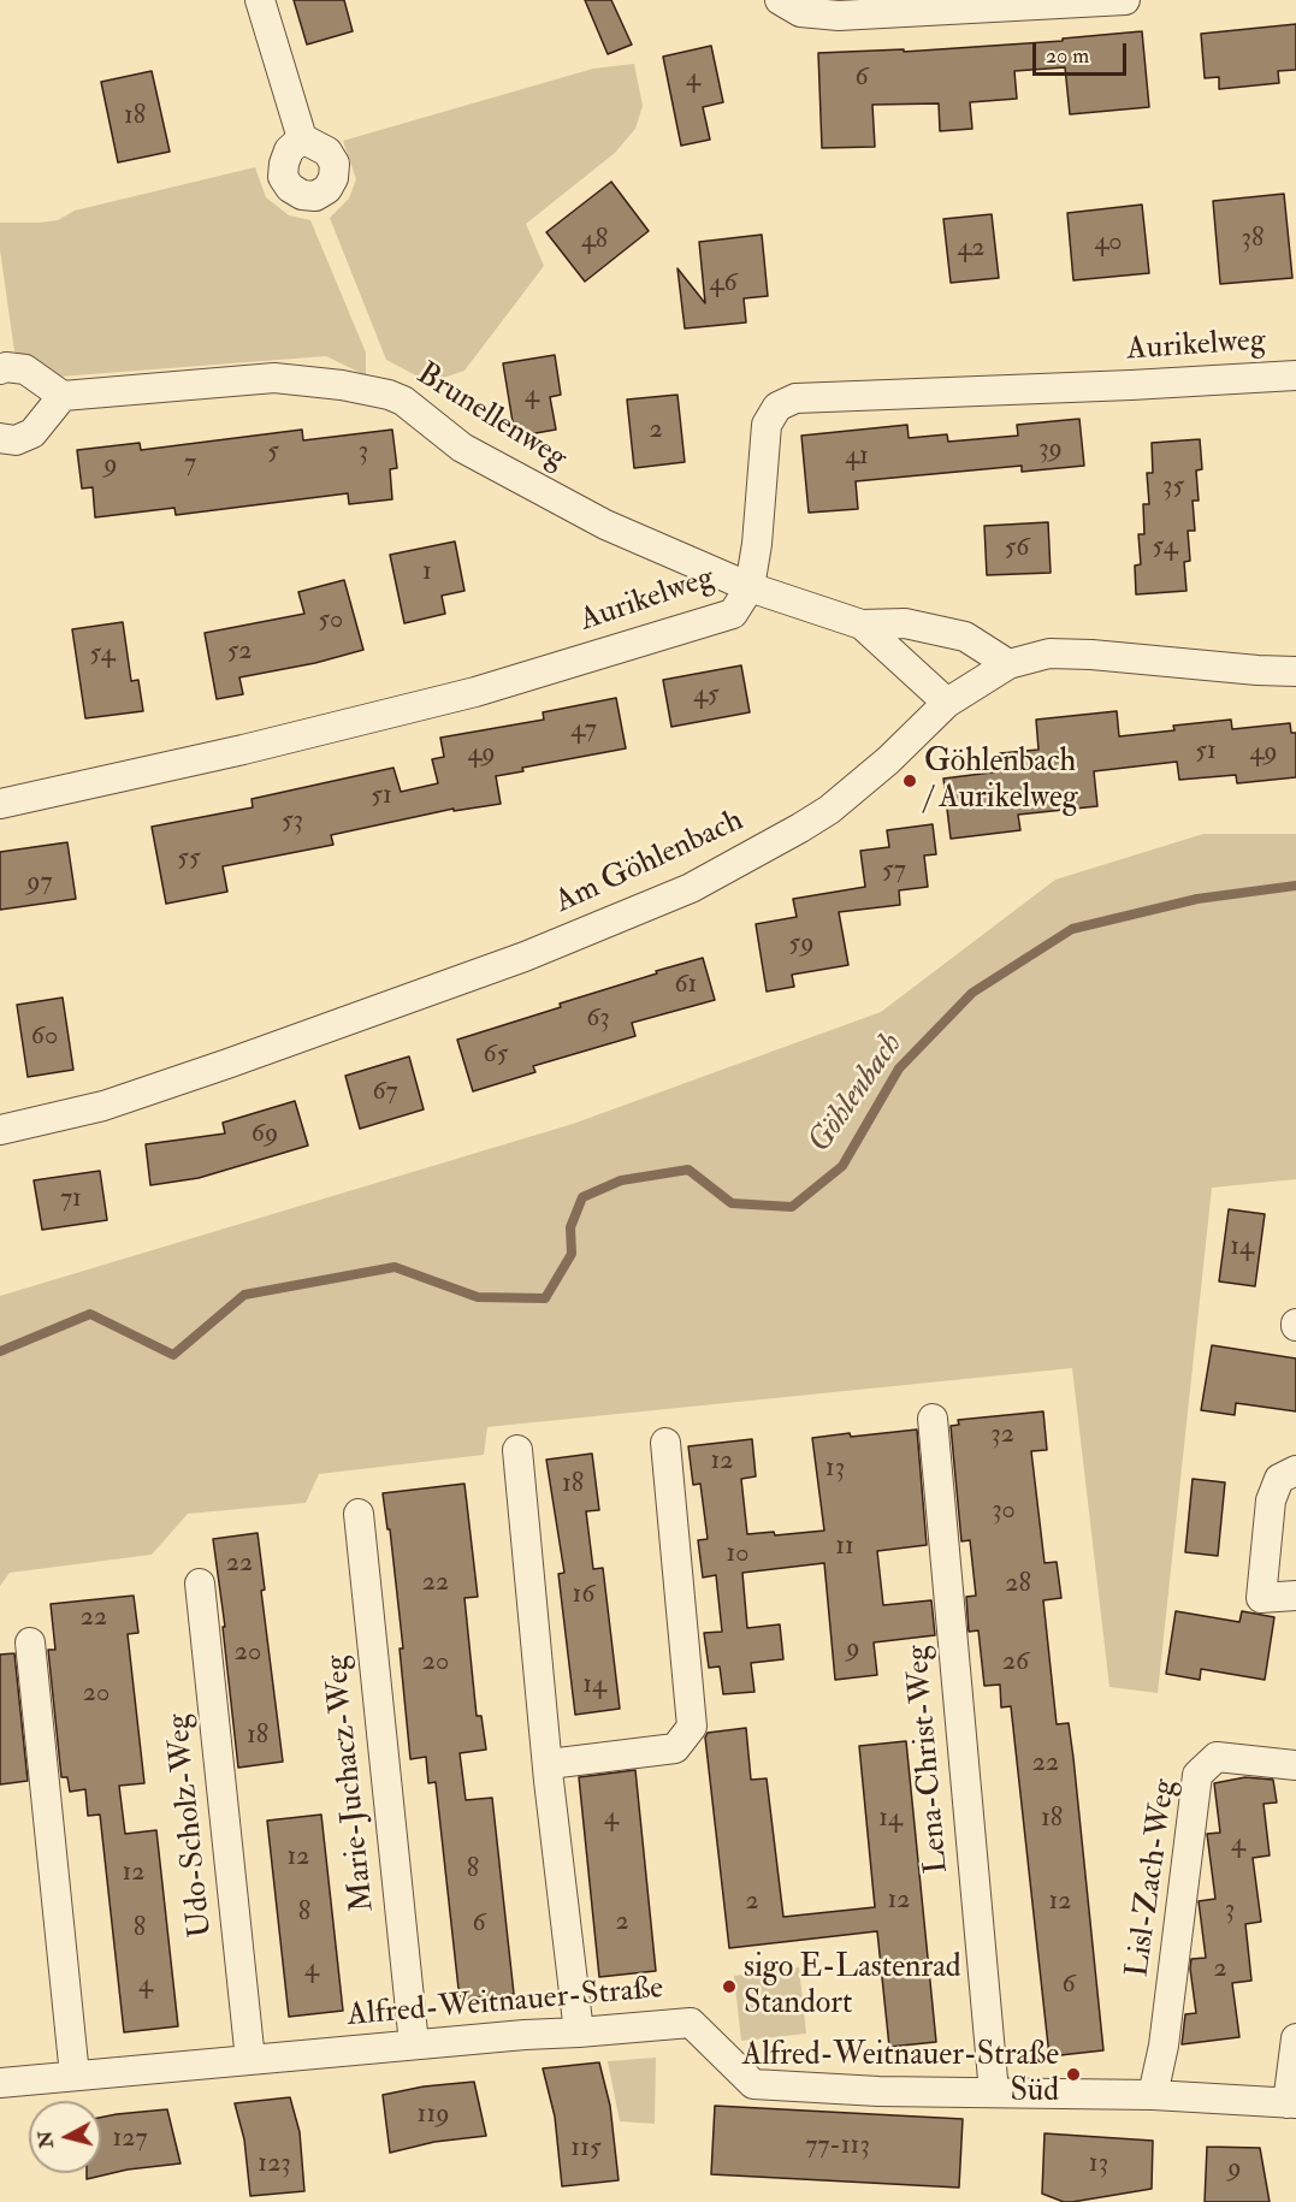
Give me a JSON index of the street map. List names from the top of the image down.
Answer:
{
  "streets": {
    "street": [
      "Aurikelweg",
      "Brunellenweg",
      "Am Göhlenbach",
      "Lena-Christ-Weg",
      "Marie-Juchacz-Weg",
      "Udo-Scholz-Weg",
      "Lisl-Zach-Weg",
      "Alfred-Weitnauer-Straße"
    ]
  },
  "crossings": [
    ["Aurikelweg", "Brunellenweg"],
    ["Brunellenweg", "Am Göhlenbach"],
    ["Lena-Christ-Weg", "Alfred-Weitnauer-Straße"],
    ["Marie-Juchacz-Weg", "Alfred-Weitnauer-Straße"],
    ["Udo-Scholz-Weg", "Alfred-Weitnauer-Straße"],
    ["Lisl-Zach-Weg", "Alfred-Weitnauer-Straße"]
  ],
  "water": ["Göhlenbach"],
  "places": ["Göhlenbach / Aurikelweg", "sigo E-Lastenrad Standort", "Alfred-Weitnauer-Straße Süd"],
  "house_numbers": [
    "6",
    "4",
    "18",
    "38",
    "48",
    "40",
    "42",
    "46",
    "4",
    "2",
    "39",
    "5",
    "3",
    "41",
    "7",
    "9",
    "35",
    "54",
    "56",
    "1",
    "50",
    "52",
    "54",
    "45",
    "47",
    "51",
    "49",
    "49",
    "51",
    "53",
    "55",
    "57",
    "97",
    "59",
    "61",
    "63",
    "60",
    "65",
    "67",
    "69",
    "71",
    "14",
    "32",
    "12",
    "13",
    "18",
    "30",
    "11",
    "10",
    "22",
    "22",
    "28",
    "16",
    "22",
    "9",
    "20",
    "20",
    "26",
    "14",
    "20",
    "18",
    "22",
    "4",
    "14",
    "18",
    "4",
    "12",
    "8",
    "12",
    "12",
    "2",
    "12",
    "3",
    "8",
    "2",
    "6",
    "8",
    "4",
    "2",
    "4",
    "6",
    "119",
    "127",
    "77-113",
    "115",
    "123",
    "13",
    "9"
  ],
  "scale_bar": "20 m",
  "north": "left"
}
